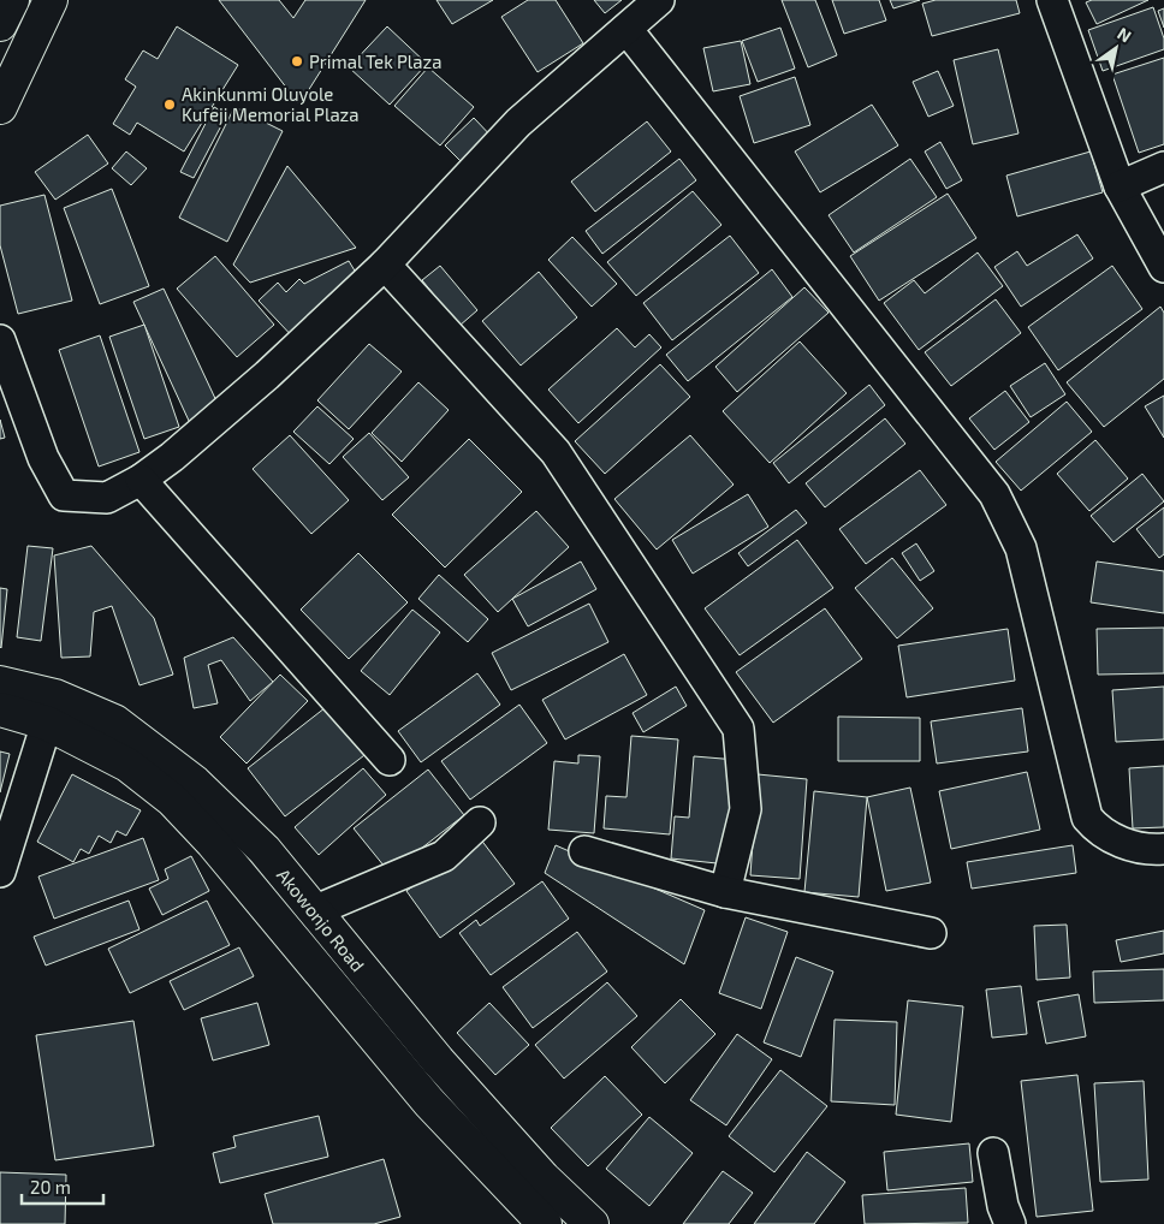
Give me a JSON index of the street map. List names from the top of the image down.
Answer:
{
  "streets": {
    "main road": ["Akowonjo Road"]
  },
  "places": ["Primal Tek Plaza", "Akinkunmi Oluyole Kufeji Memorial Plaza"],
  "scale_bar": "20 m",
  "north": "top right"
}
